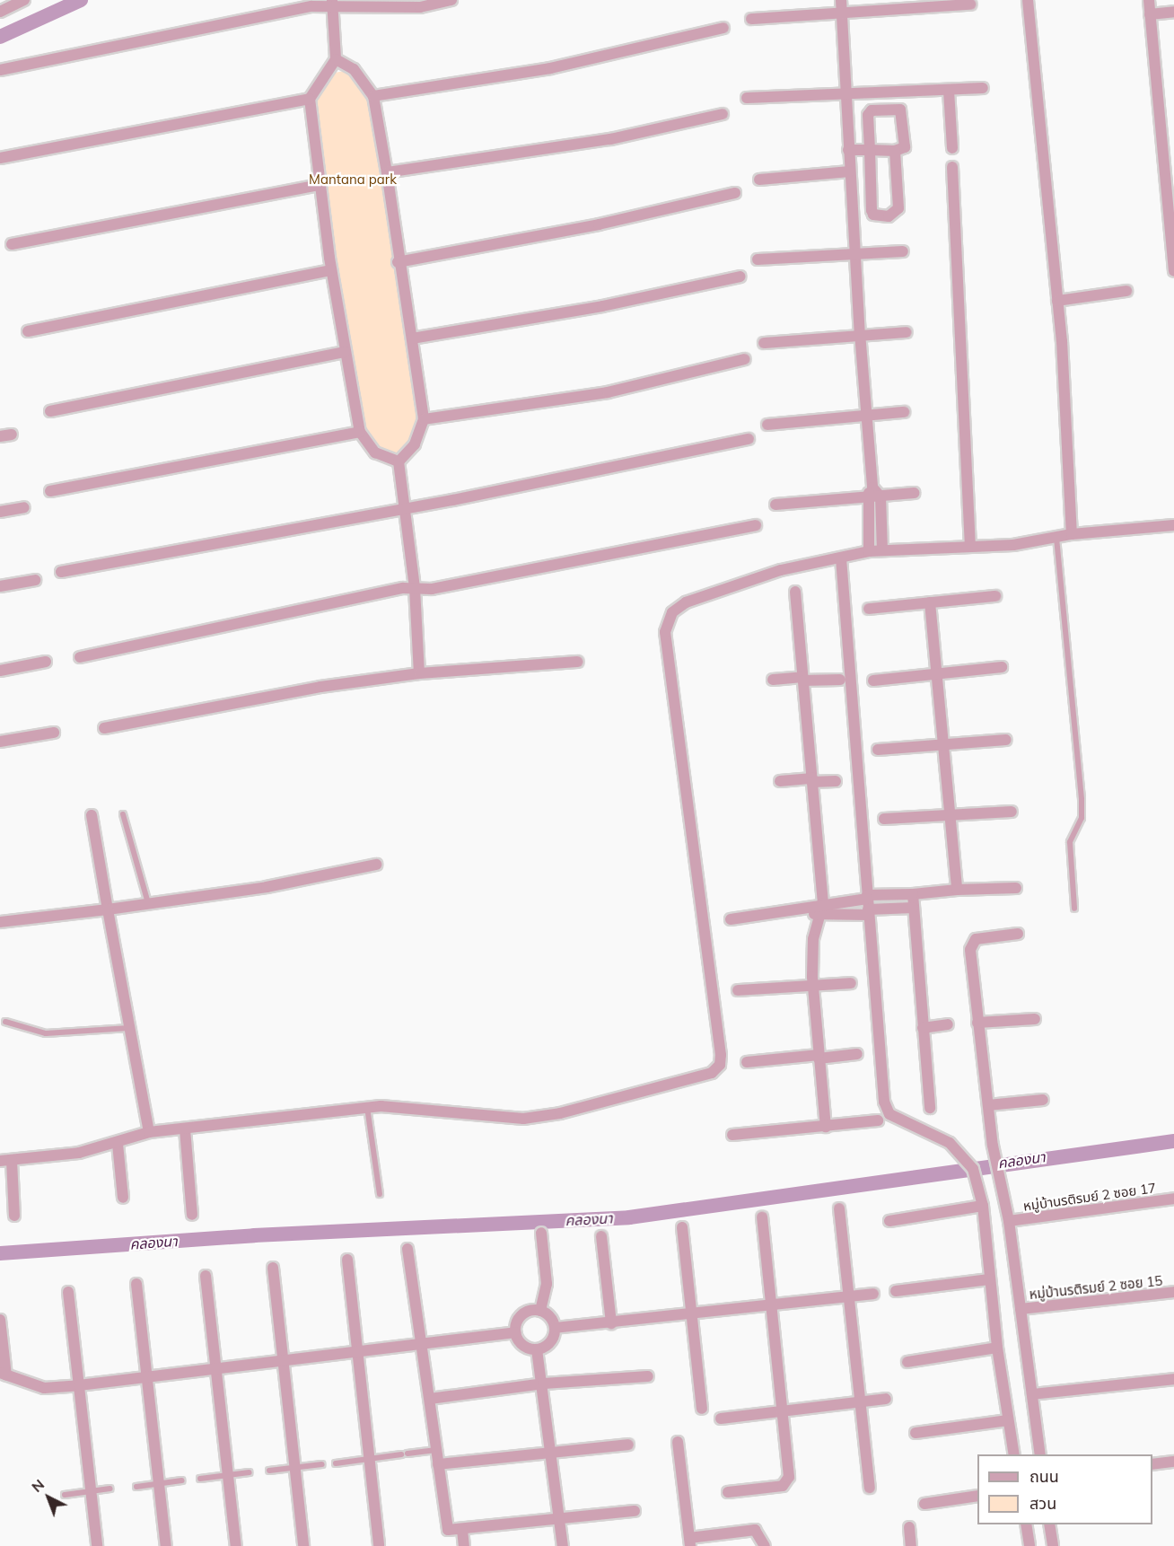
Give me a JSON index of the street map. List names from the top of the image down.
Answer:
{
  "streets": {
    "street": ["หมู่บ้านรติรมย์ 2 ซอย 17", "หมู่บ้านรติรมย์ 2 ซอย 15"]
  },
  "water": ["คลองนา"],
  "parks": ["Mantana park"],
  "legend": ["ถนน", "สวน"],
  "north": "top left"
}
